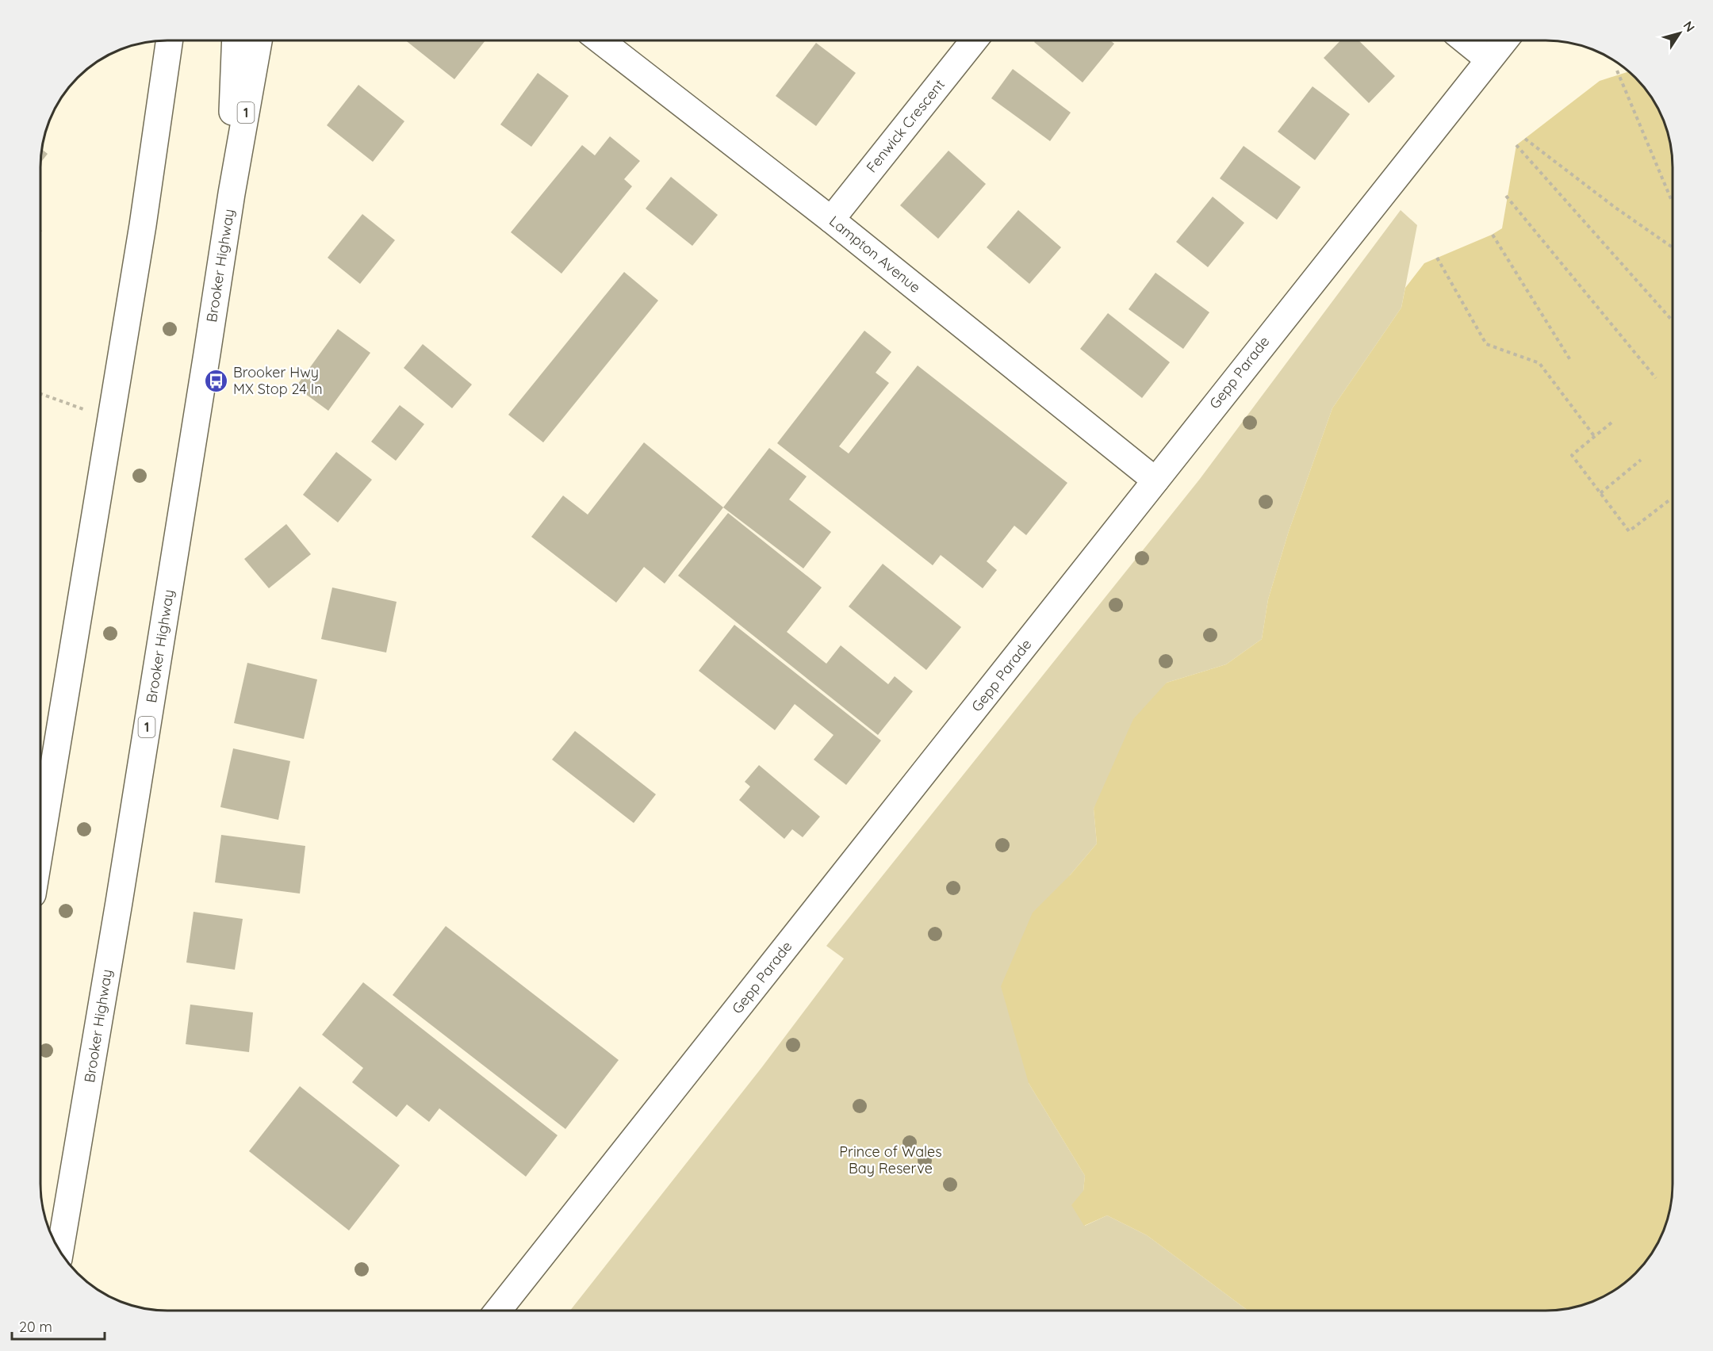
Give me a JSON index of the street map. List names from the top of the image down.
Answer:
{
  "streets": {
    "main road": [
      "1",
      "Fenwick Crescent",
      "Lampton Avenue",
      "Brooker Highway",
      "Gepp Parade"
    ]
  },
  "crossings": [
    ["Fenwick Crescent", "Lampton Avenue"],
    ["Lampton Avenue", "Gepp Parade"]
  ],
  "parks": ["Prince of Wales Bay Reserve"],
  "places": {
    "bus stop": ["Brooker Hwy MX Stop 24 In"]
  },
  "scale_bar": "20 m",
  "north": "top right"
}
